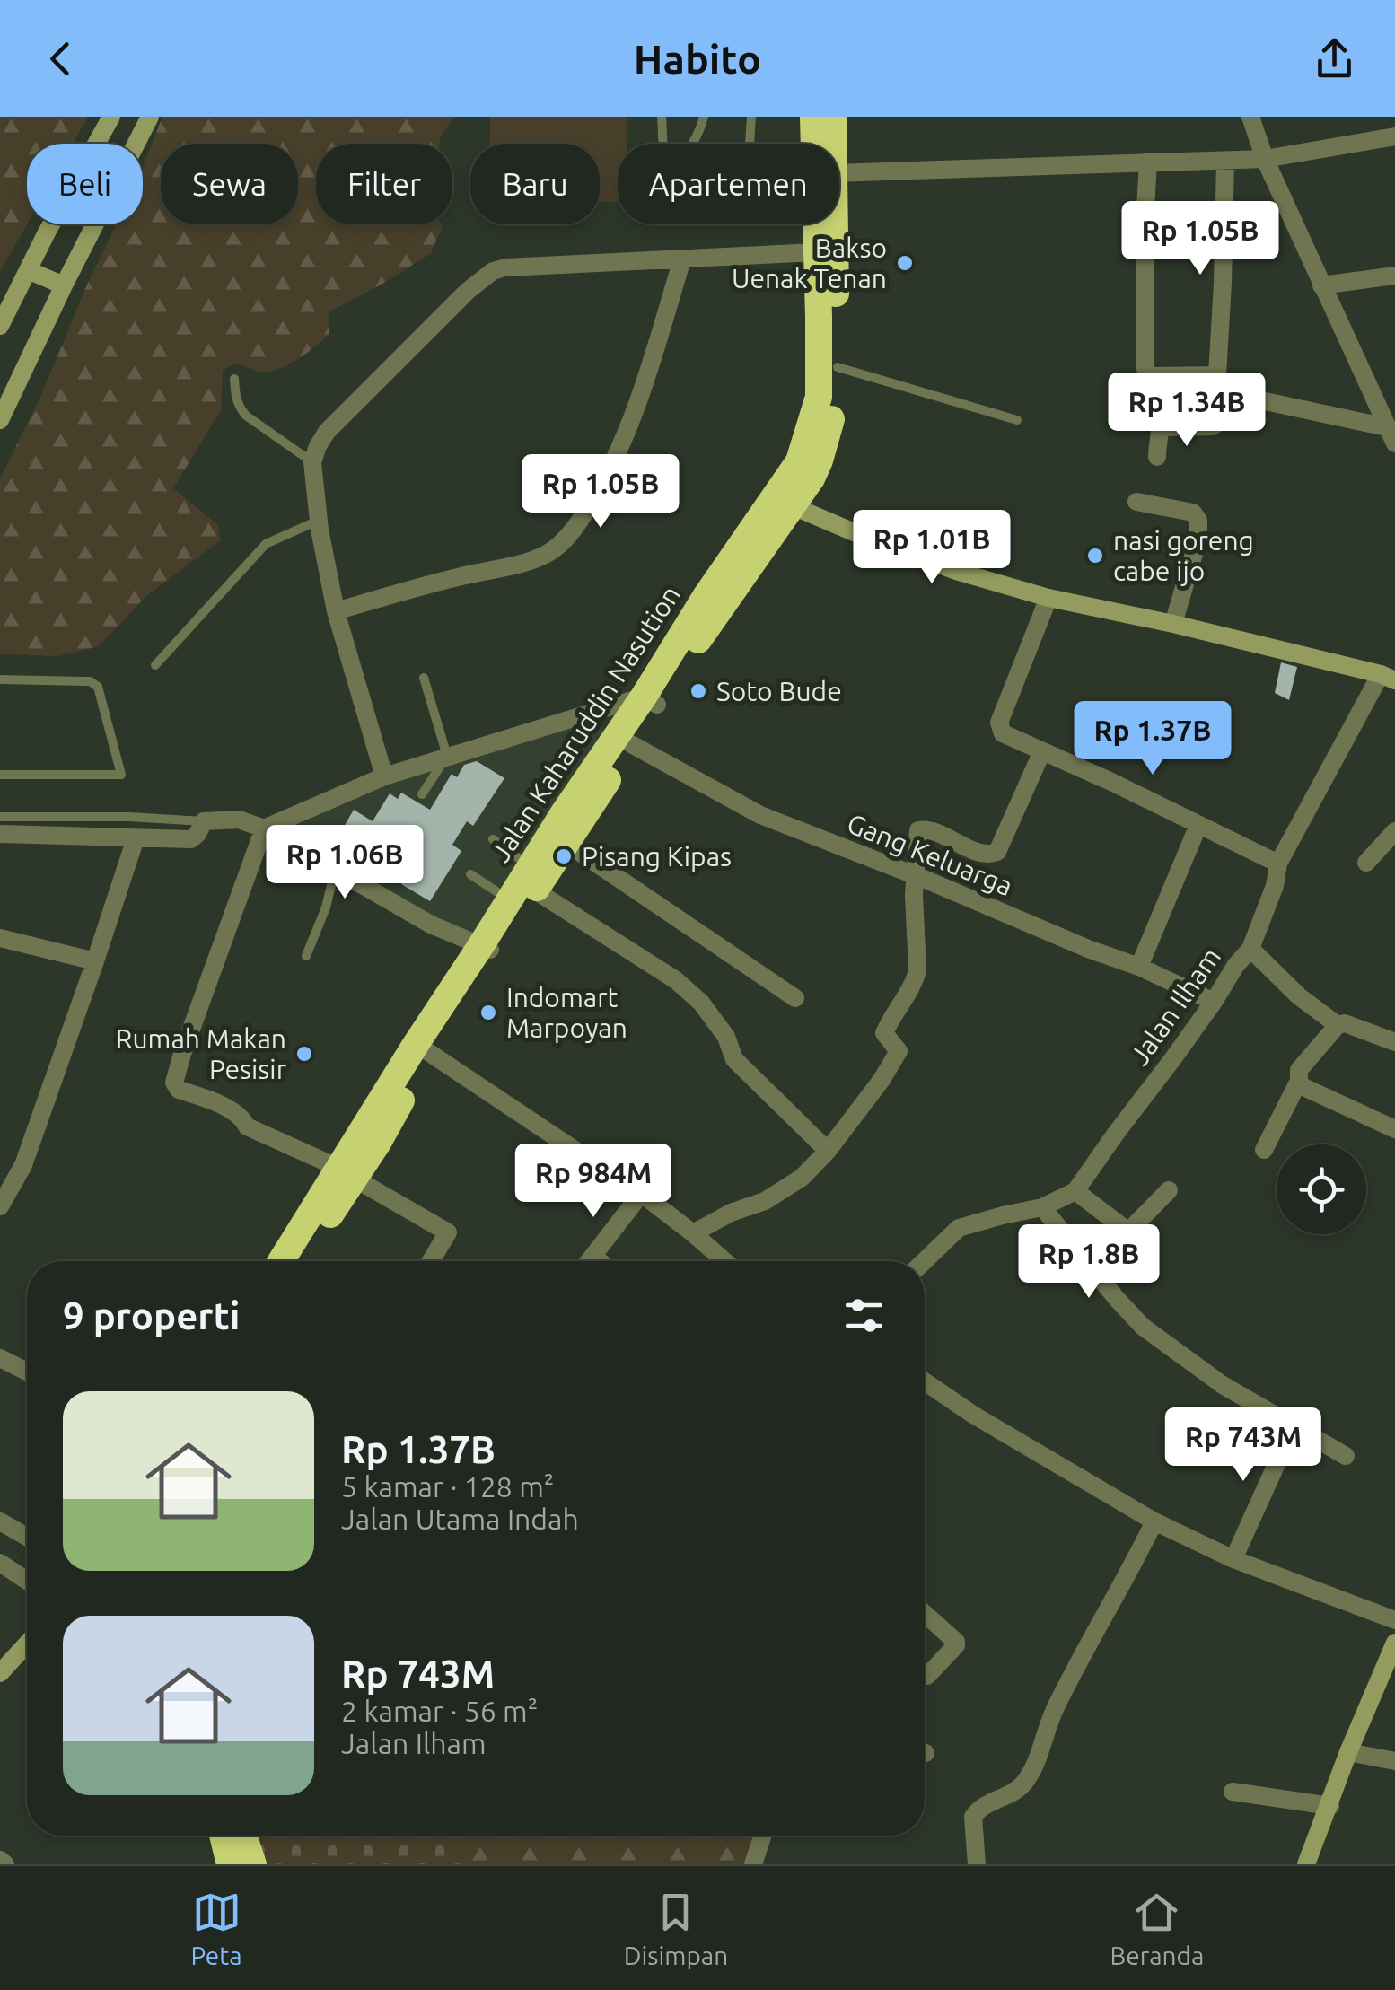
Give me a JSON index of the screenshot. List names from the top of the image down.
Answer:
{
  "streets": {
    "highway": ["Jalan Kaharuddin Nasution"],
    "street": ["Gang Keluarga", "Jalan Ilham"]
  },
  "crossings": [
    ["Jalan Kaharuddin Nasution", "Gang Keluarga"],
    ["Gang Keluarga", "Jalan Ilham"]
  ],
  "places": [
    "Bakso Uenak Tenan",
    "nasi goreng cabe ijo",
    "Soto Bude",
    "Pisang Kipas",
    "Indomart Marpoyan",
    "Rumah Makan Pesisir"
  ],
  "page": {
    "header": "Habito",
    "chip": [
      "Beli",
      "Sewa",
      "Filter",
      "Baru",
      "Apartemen"
    ],
    "price": [
      "Rp 1.05B",
      "Rp 1.34B",
      "Rp 1.05B",
      "Rp 1.01B",
      "Rp 1.37B",
      "Rp 1.06B",
      "Rp 984M",
      "Rp 1.8B",
      "Rp 743M"
    ],
    "heading": "9 properti",
    "list": [
      {
        "name": "Rp 1.37B",
        "note": "5 kamar · 128 m² · Jalan Utama Indah"
      },
      {
        "name": "Rp 743M",
        "note": "2 kamar · 56 m² · Jalan Ilham"
      }
    ],
    "tabs": ["Peta", "Disimpan", "Beranda"]
  }
}
